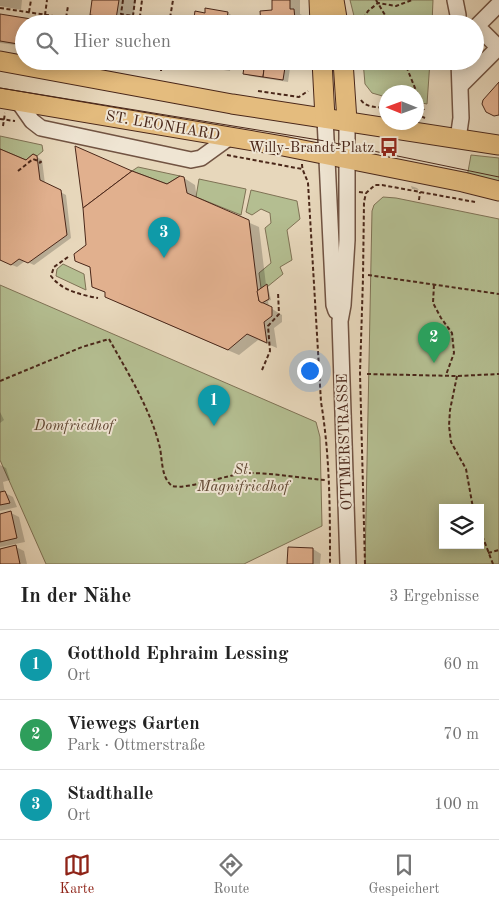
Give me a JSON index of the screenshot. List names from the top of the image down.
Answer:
{
  "streets": {
    "main road": ["ST. LEONHARD"],
    "street": ["OTTMERSTRASSE"]
  },
  "crossings": [
    ["ST. LEONHARD", "OTTMERSTRASSE"]
  ],
  "parks": ["Domfriedhof", "St. Magnifriedhof"],
  "places": {
    "bus stop": ["Willy-Brandt-Platz"]
  },
  "north": "left",
  "page": {
    "search": "Hier suchen",
    "pins": ["3", "2", "1"],
    "heading": ["In der Nähe", "3 Ergebnisse"],
    "list": [
      {
        "mark": "1",
        "name": "Gotthold Ephraim Lessing",
        "note": "Ort",
        "value": "60 m"
      },
      {
        "mark": "2",
        "name": "Viewegs Garten",
        "note": "Park · Ottmerstraße",
        "value": "70 m"
      },
      {
        "mark": "3",
        "name": "Stadthalle",
        "note": "Ort",
        "value": "100 m"
      }
    ],
    "nav": ["Karte", "Route", "Gespeichert"]
  }
}
